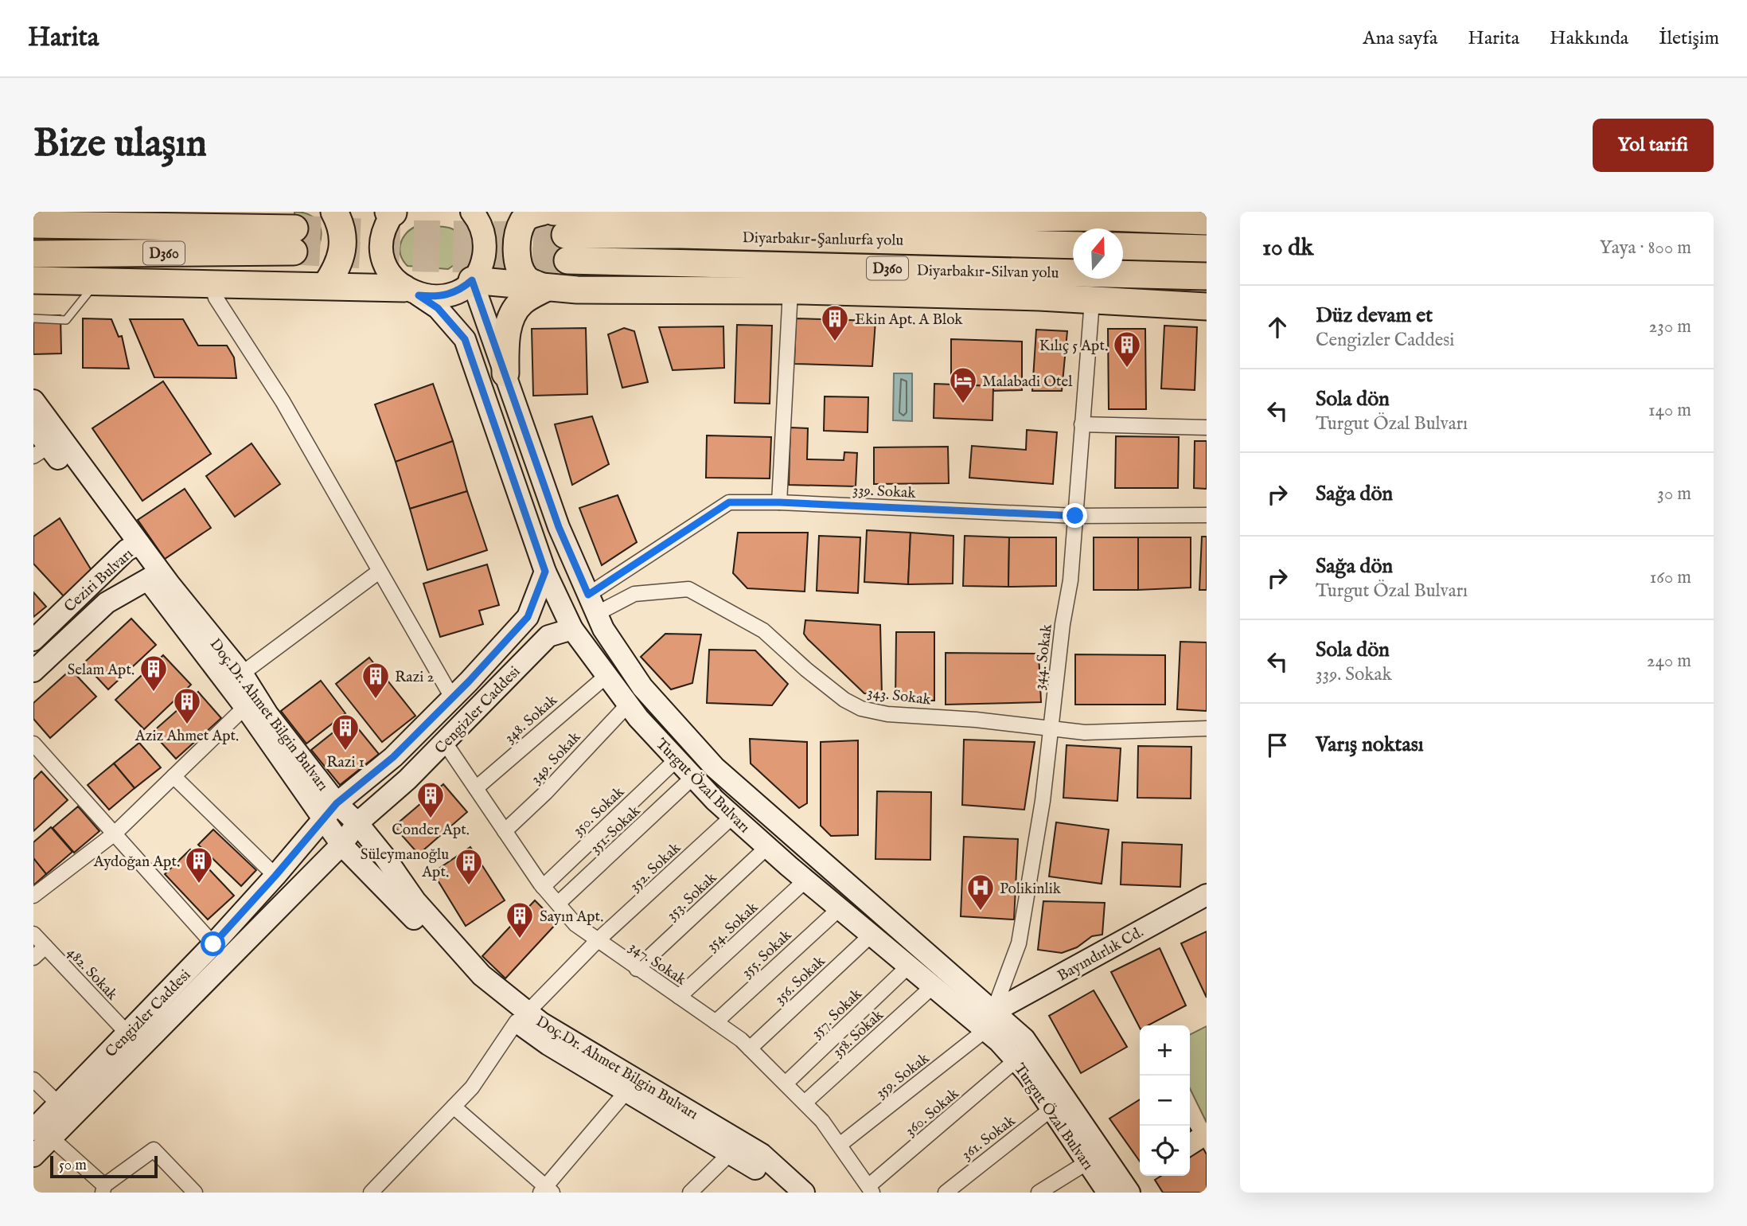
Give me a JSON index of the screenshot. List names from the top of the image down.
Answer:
{
  "streets": {
    "highway": ["Diyarbakır-Şanlıurfa yolu", "D360", "Diyarbakır-Silvan yolu"],
    "main road": [
      "Ceziri Bulvarı",
      "Cengizler Caddesi",
      "Doç.Dr. Ahmet Bilgin Bulvarı",
      "Turgut Özal Bulvarı",
      "Bayındırlık Cd."
    ],
    "street": [
      "339. Sokak",
      "344. Sokak",
      "343. Sokak",
      "348. Sokak",
      "349. Sokak",
      "350. Sokak",
      "351. Sokak",
      "352. Sokak",
      "353. Sokak",
      "354. Sokak",
      "355. Sokak",
      "347. Sokak",
      "482. Sokak",
      "356. Sokak",
      "357. Sokak",
      "358. Sokak",
      "359. Sokak",
      "360. Sokak",
      "361. Sokak"
    ]
  },
  "crossings": [
    ["Diyarbakır-Şanlıurfa yolu", "Diyarbakır-Silvan yolu"],
    ["339. Sokak", "344. Sokak"],
    ["339. Sokak", "343. Sokak"],
    ["339. Sokak", "Turgut Özal Bulvarı"],
    ["Ceziri Bulvarı", "Doç.Dr. Ahmet Bilgin Bulvarı"],
    ["344. Sokak", "343. Sokak"],
    ["344. Sokak", "Turgut Özal Bulvarı"],
    ["344. Sokak", "Bayındırlık Cd."],
    ["344. Sokak", "359. Sokak"],
    ["343. Sokak", "Turgut Özal Bulvarı"],
    ["Cengizler Caddesi", "Doç.Dr. Ahmet Bilgin Bulvarı"],
    ["Cengizler Caddesi", "Turgut Özal Bulvarı"],
    ["Cengizler Caddesi", "347. Sokak"],
    ["Cengizler Caddesi", "482. Sokak"],
    ["Doç.Dr. Ahmet Bilgin Bulvarı", "352. Sokak"],
    ["348. Sokak", "Turgut Özal Bulvarı"],
    ["348. Sokak", "347. Sokak"],
    ["349. Sokak", "Turgut Özal Bulvarı"],
    ["349. Sokak", "347. Sokak"],
    ["Turgut Özal Bulvarı", "350. Sokak"],
    ["Turgut Özal Bulvarı", "351. Sokak"],
    ["Turgut Özal Bulvarı", "352. Sokak"],
    ["Turgut Özal Bulvarı", "353. Sokak"],
    ["Turgut Özal Bulvarı", "354. Sokak"],
    ["Turgut Özal Bulvarı", "355. Sokak"],
    ["Turgut Özal Bulvarı", "Bayındırlık Cd."],
    ["Turgut Özal Bulvarı", "356. Sokak"],
    ["Turgut Özal Bulvarı", "357. Sokak"],
    ["Turgut Özal Bulvarı", "358. Sokak"],
    ["Turgut Özal Bulvarı", "359. Sokak"],
    ["Turgut Özal Bulvarı", "360. Sokak"],
    ["Turgut Özal Bulvarı", "361. Sokak"],
    ["350. Sokak", "347. Sokak"],
    ["351. Sokak", "347. Sokak"],
    ["352. Sokak", "347. Sokak"],
    ["353. Sokak", "347. Sokak"],
    ["354. Sokak", "347. Sokak"],
    ["355. Sokak", "347. Sokak"],
    ["Bayındırlık Cd.", "359. Sokak"],
    ["347. Sokak", "356. Sokak"],
    ["347. Sokak", "357. Sokak"],
    ["347. Sokak", "358. Sokak"],
    ["347. Sokak", "359. Sokak"],
    ["347. Sokak", "360. Sokak"]
  ],
  "places": {
    "building": [
      "Ekin Apt. A Blok",
      "Kılıç 5 Apt.",
      "Selam Apt.",
      "Razi 2",
      "Aziz Ahmet Apt.",
      "Razi 1",
      "Conder Apt.",
      "Aydoğan Apt.",
      "Süleymanoğlu Apt.",
      "Sayın Apt."
    ],
    "hotel": ["Malabadi Otel"],
    "hospital": ["Polikinlik"]
  },
  "scale_bar": "50 m",
  "north": "top",
  "page": {
    "header": "Harita",
    "nav": [
      "Ana sayfa",
      "Harita",
      "Hakkında",
      "İletişim"
    ],
    "buttons": "Yol tarifi",
    "title": "Bize ulaşın",
    "heading": ["10 dk", "Yaya · 800 m"],
    "list": [
      ["Düz devam et", "Cengizler Caddesi", "230 m"],
      ["Sola dön", "Turgut Özal Bulvarı", "140 m"],
      ["Sağa dön", "30 m"],
      ["Sağa dön", "Turgut Özal Bulvarı", "160 m"],
      ["Sola dön", "339. Sokak", "240 m"],
      "Varış noktası"
    ],
    "map_buttons": ["+", "−"],
    "scale": "50 m"
  }
}
